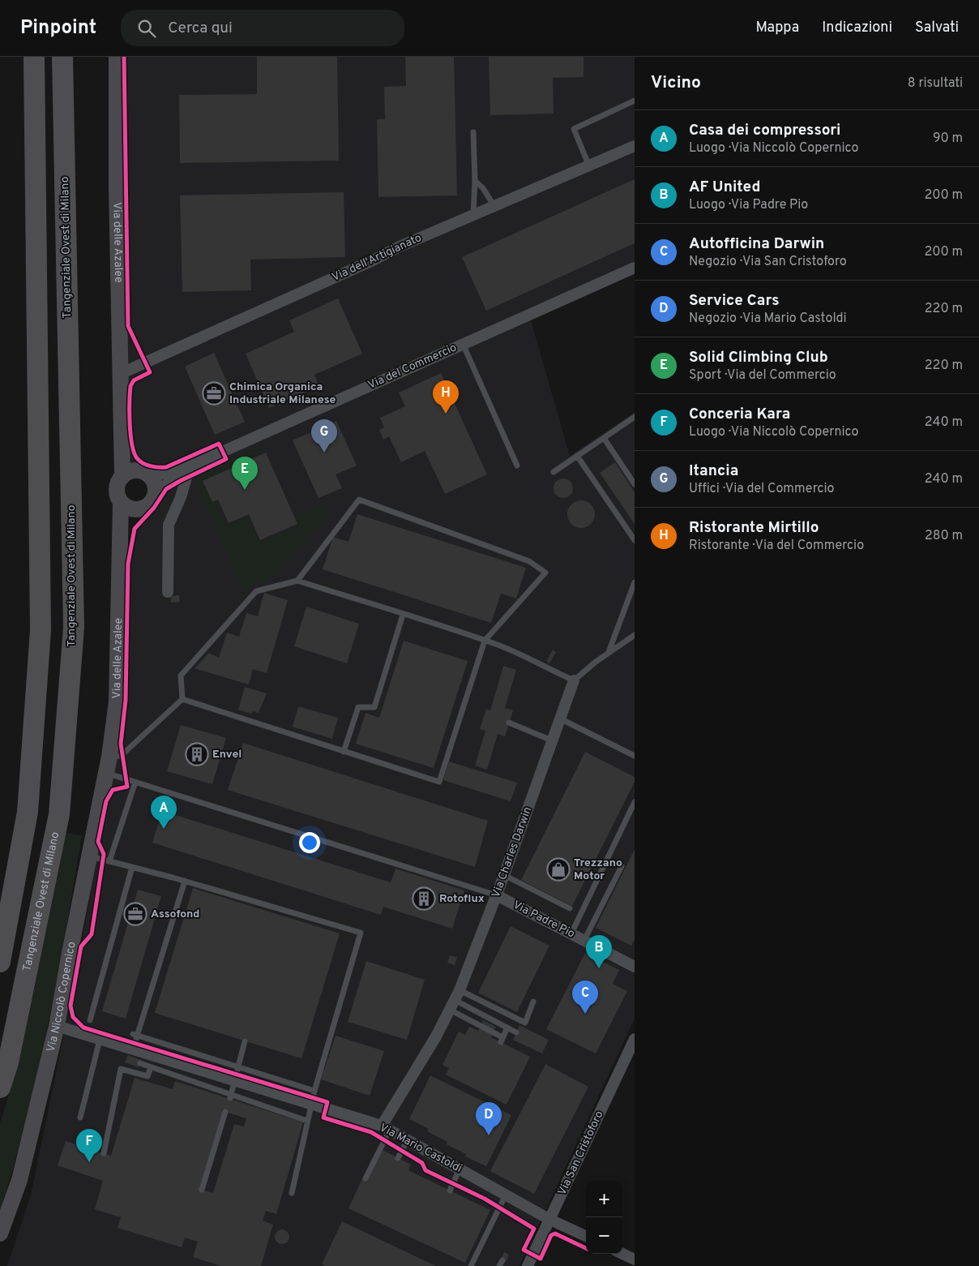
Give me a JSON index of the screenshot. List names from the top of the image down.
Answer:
{
  "streets": {
    "highway": ["Tangenziale Ovest di Milano"],
    "street": [
      "Via delle Azalee",
      "Via dell'Artigianato",
      "Via del Commercio",
      "Via Charles Darwin",
      "Via Padre Pio",
      "Via Niccolò Copernico",
      "Via Mario Castoldi",
      "Via San Cristoforo"
    ]
  },
  "crossings": [
    ["Via delle Azalee", "Via dell'Artigianato"],
    ["Via delle Azalee", "Via del Commercio"],
    ["Via delle Azalee", "Via Niccolò Copernico"],
    ["Via Charles Darwin", "Via Padre Pio"],
    ["Via Charles Darwin", "Via Mario Castoldi"],
    ["Via Niccolò Copernico", "Via Mario Castoldi"],
    ["Via Mario Castoldi", "Via San Cristoforo"]
  ],
  "places": {
    "office": ["Chimica Organica Industriale Milanese", "Assofond"],
    "building": ["Envel", "Rotoflux"],
    "shop": ["Trezzano Motor"]
  },
  "page": {
    "header": "Pinpoint",
    "search": "Cerca qui",
    "nav": ["Mappa", "Indicazioni", "Salvati"],
    "heading": ["Vicino", "8 risultati"],
    "list": [
      {
        "mark": "A",
        "name": "Casa dei compressori",
        "note": "Luogo · Via Niccolò Copernico",
        "value": "90 m"
      },
      {
        "mark": "B",
        "name": "AF United",
        "note": "Luogo · Via Padre Pio",
        "value": "200 m"
      },
      {
        "mark": "C",
        "name": "Autofficina Darwin",
        "note": "Negozio · Via San Cristoforo",
        "value": "200 m"
      },
      {
        "mark": "D",
        "name": "Service Cars",
        "note": "Negozio · Via Mario Castoldi",
        "value": "220 m"
      },
      {
        "mark": "E",
        "name": "Solid Climbing Club",
        "note": "Sport · Via del Commercio",
        "value": "220 m"
      },
      {
        "mark": "F",
        "name": "Conceria Kara",
        "note": "Luogo · Via Niccolò Copernico",
        "value": "240 m"
      },
      {
        "mark": "G",
        "name": "Itancia",
        "note": "Uffici · Via del Commercio",
        "value": "240 m"
      },
      {
        "mark": "H",
        "name": "Ristorante Mirtillo",
        "note": "Ristorante · Via del Commercio",
        "value": "280 m"
      }
    ],
    "pins": [
      "H",
      "G",
      "E",
      "A",
      "B",
      "C",
      "D",
      "F"
    ],
    "map_buttons": ["+", "−"]
  }
}
